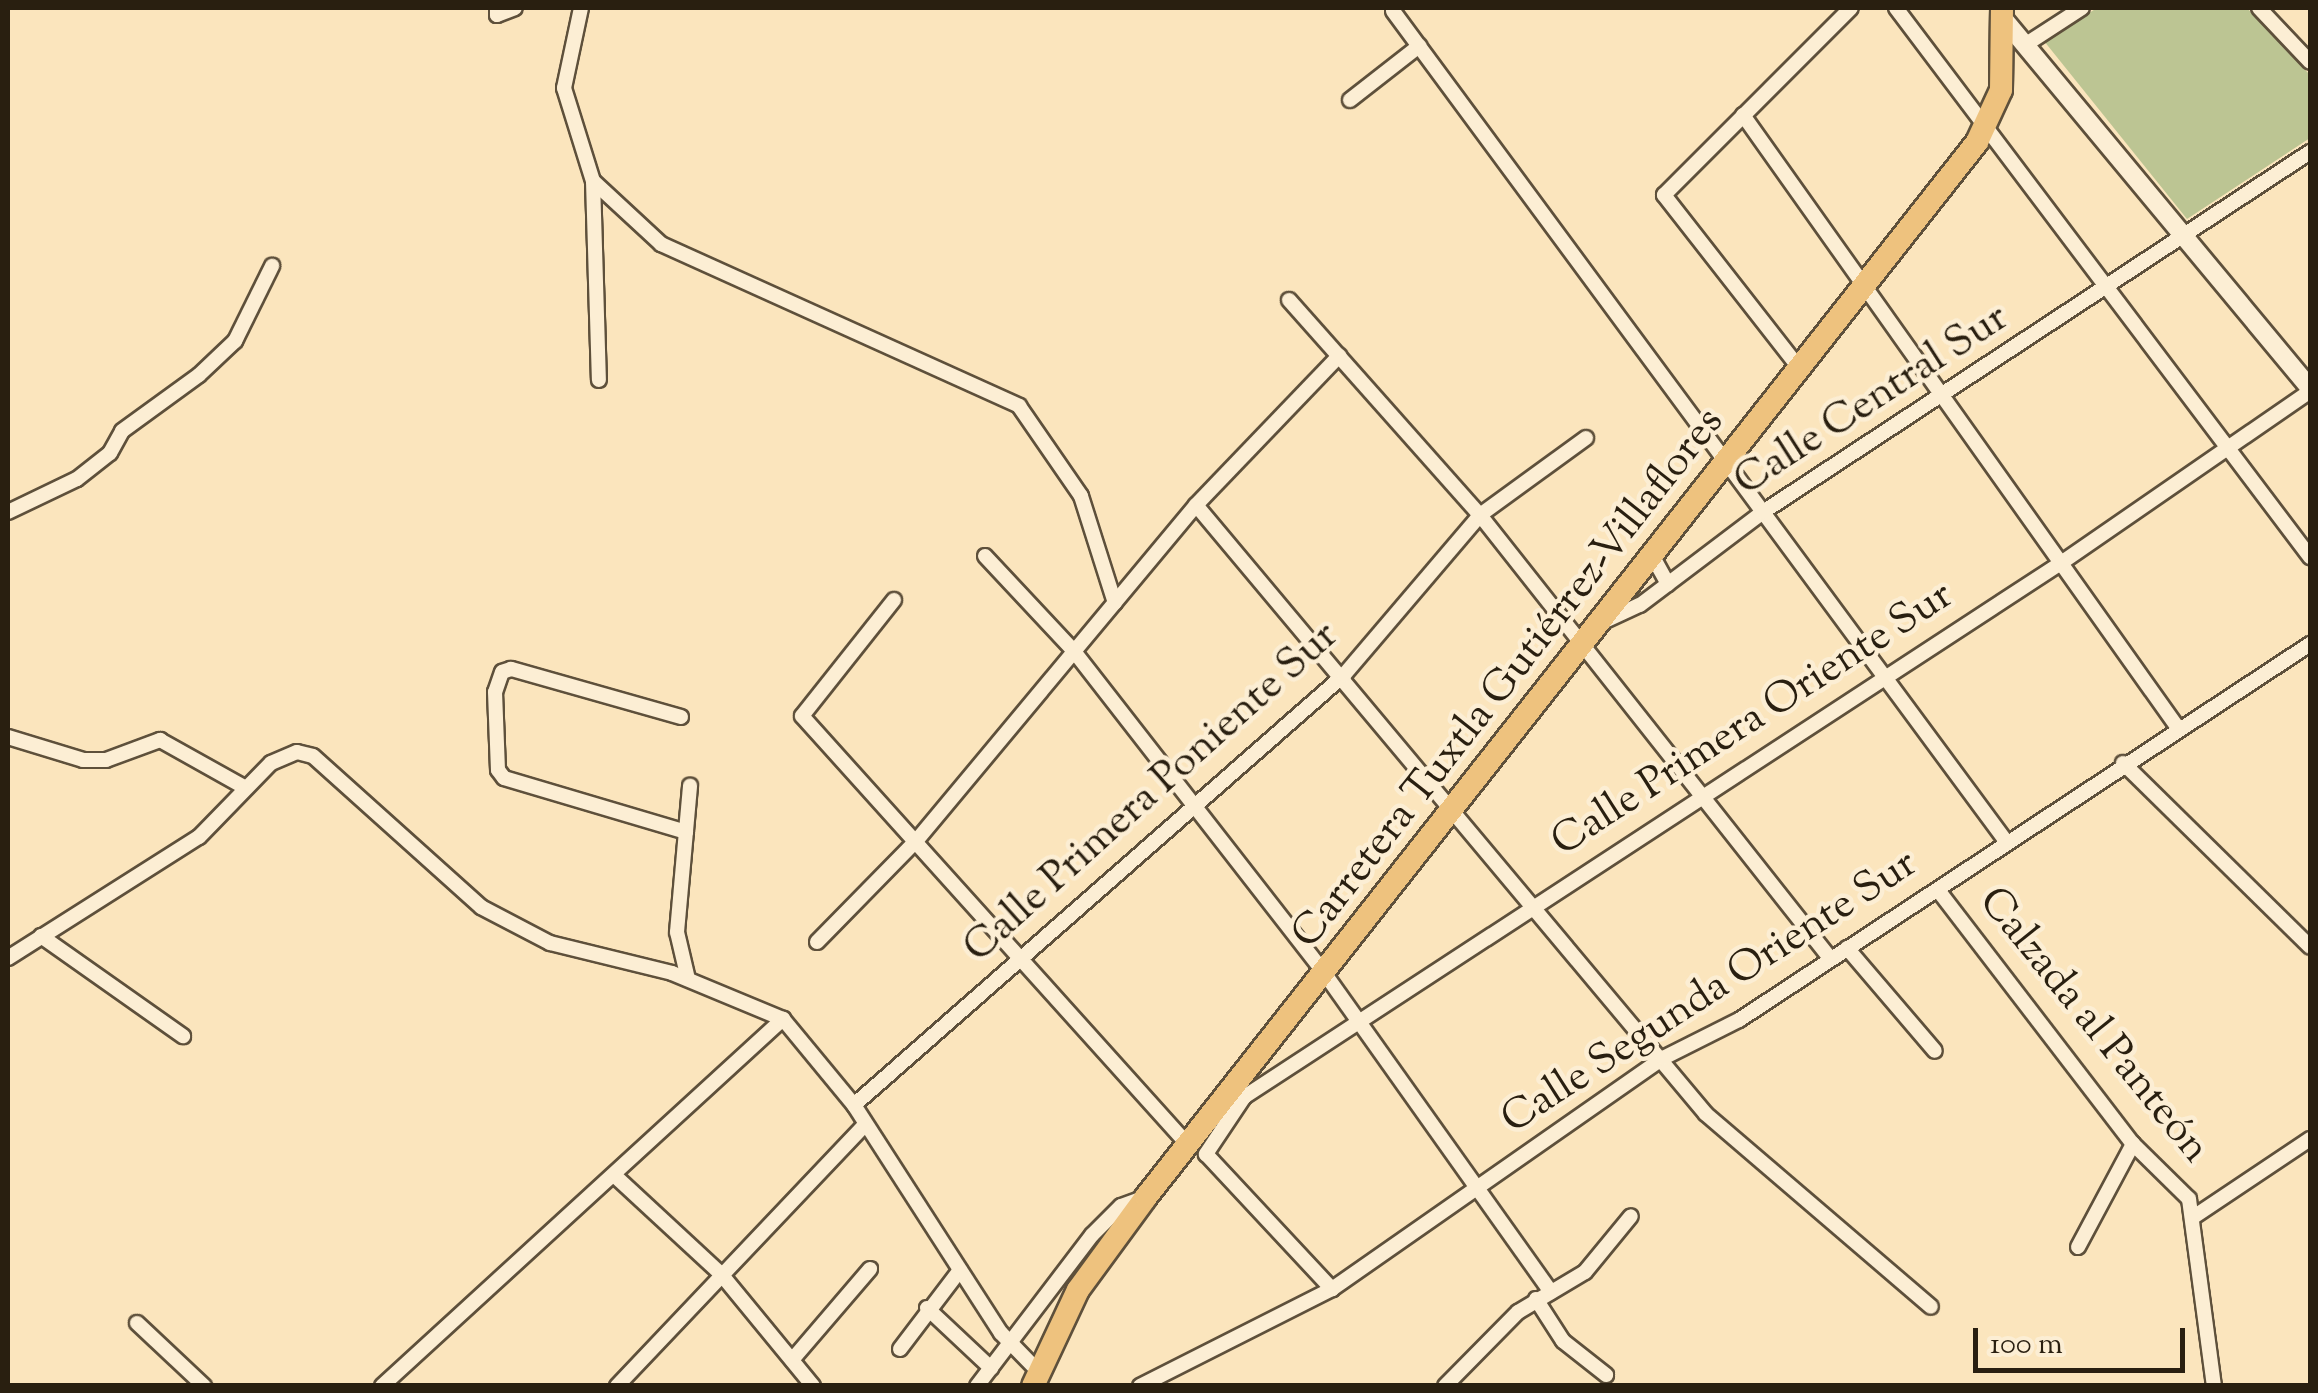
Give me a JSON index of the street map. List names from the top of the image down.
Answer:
{
  "streets": {
    "main road": ["Carretera Tuxtla Gutiérrez-Villaflores"],
    "street": [
      "Calle Central Sur",
      "Calle Primera Oriente Sur",
      "Calle Primera Poniente Sur",
      "Calle Segunda Oriente Sur",
      "Calzada al Panteón"
    ]
  },
  "crossings": [
    ["Calle Central Sur", "Carretera Tuxtla Gutiérrez-Villaflores"],
    ["Carretera Tuxtla Gutiérrez-Villaflores", "Calle Primera Oriente Sur"],
    ["Calle Segunda Oriente Sur", "Calzada al Panteón"]
  ],
  "scale_bar": "100 m"
}
